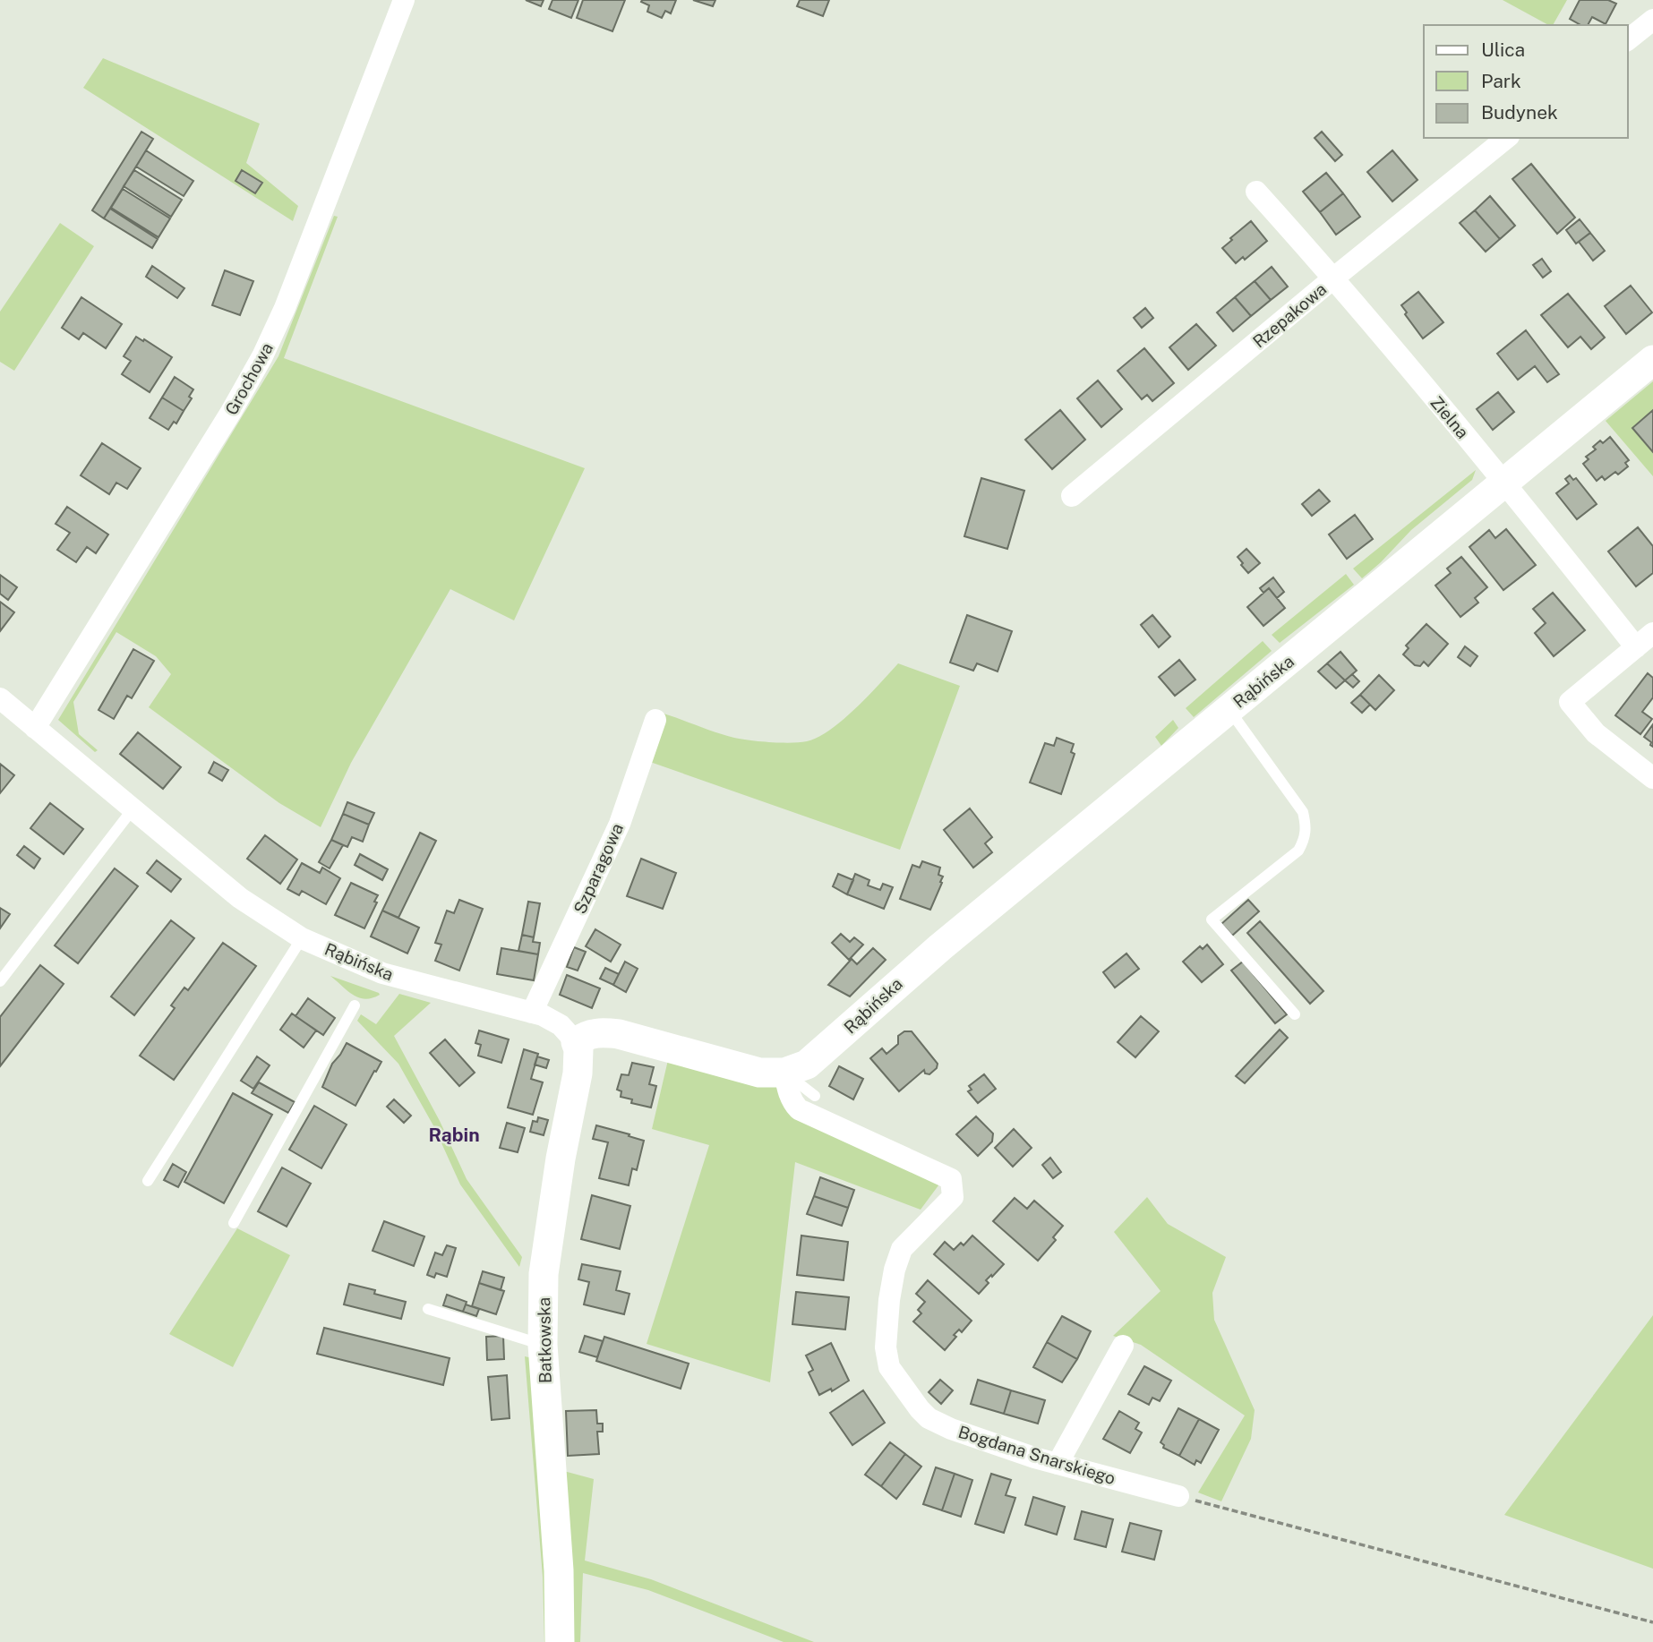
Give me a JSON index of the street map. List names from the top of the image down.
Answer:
{
  "streets": {
    "street": [
      "Rzepakowa",
      "Grochowa",
      "Zielna",
      "Rąbińska",
      "Szparagowa",
      "Batkowska",
      "Bogdana Snarskiego"
    ]
  },
  "crossings": [
    ["Rzepakowa", "Zielna"],
    ["Grochowa", "Rąbińska"],
    ["Zielna", "Rąbińska"],
    ["Rąbińska", "Szparagowa"],
    ["Rąbińska", "Batkowska"],
    ["Rąbińska", "Bogdana Snarskiego"]
  ],
  "districts": ["Rąbin"],
  "legend": ["Ulica", "Park", "Budynek"]
}
